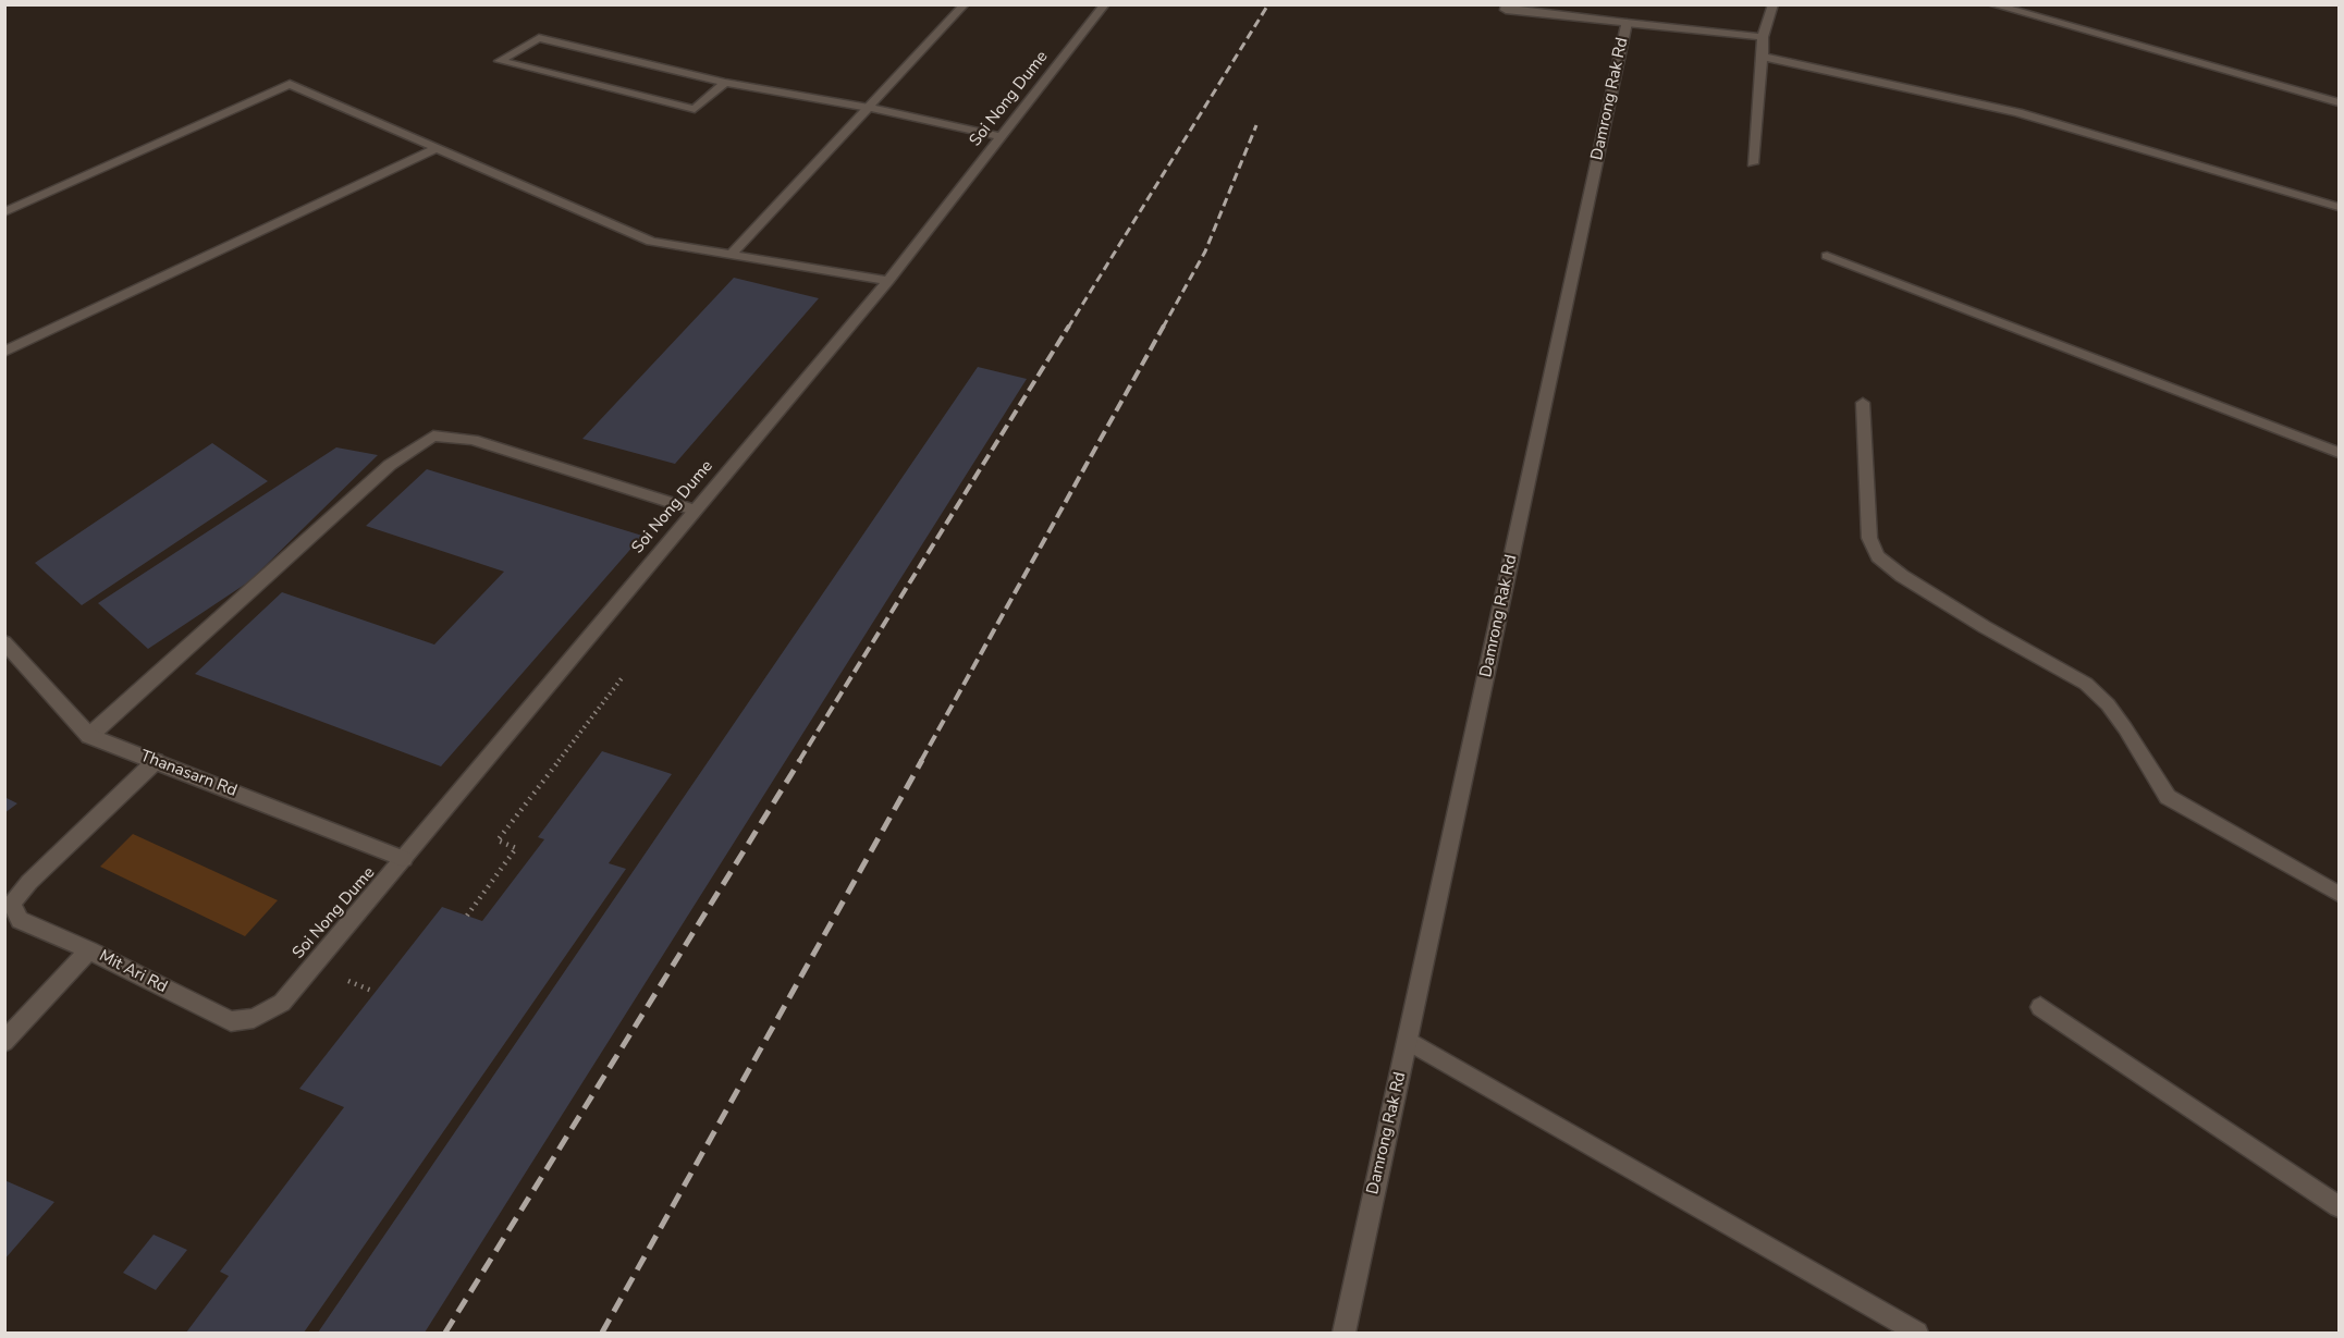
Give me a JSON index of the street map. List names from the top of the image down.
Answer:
{
  "streets": {
    "street": [
      "Soi Nong Dume",
      "Damrong Rak Rd",
      "Thanasarn Rd",
      "Mit Ari Rd"
    ]
  },
  "crossings": [
    ["Soi Nong Dume", "Thanasarn Rd"],
    ["Soi Nong Dume", "Mit Ari Rd"]
  ]
}
